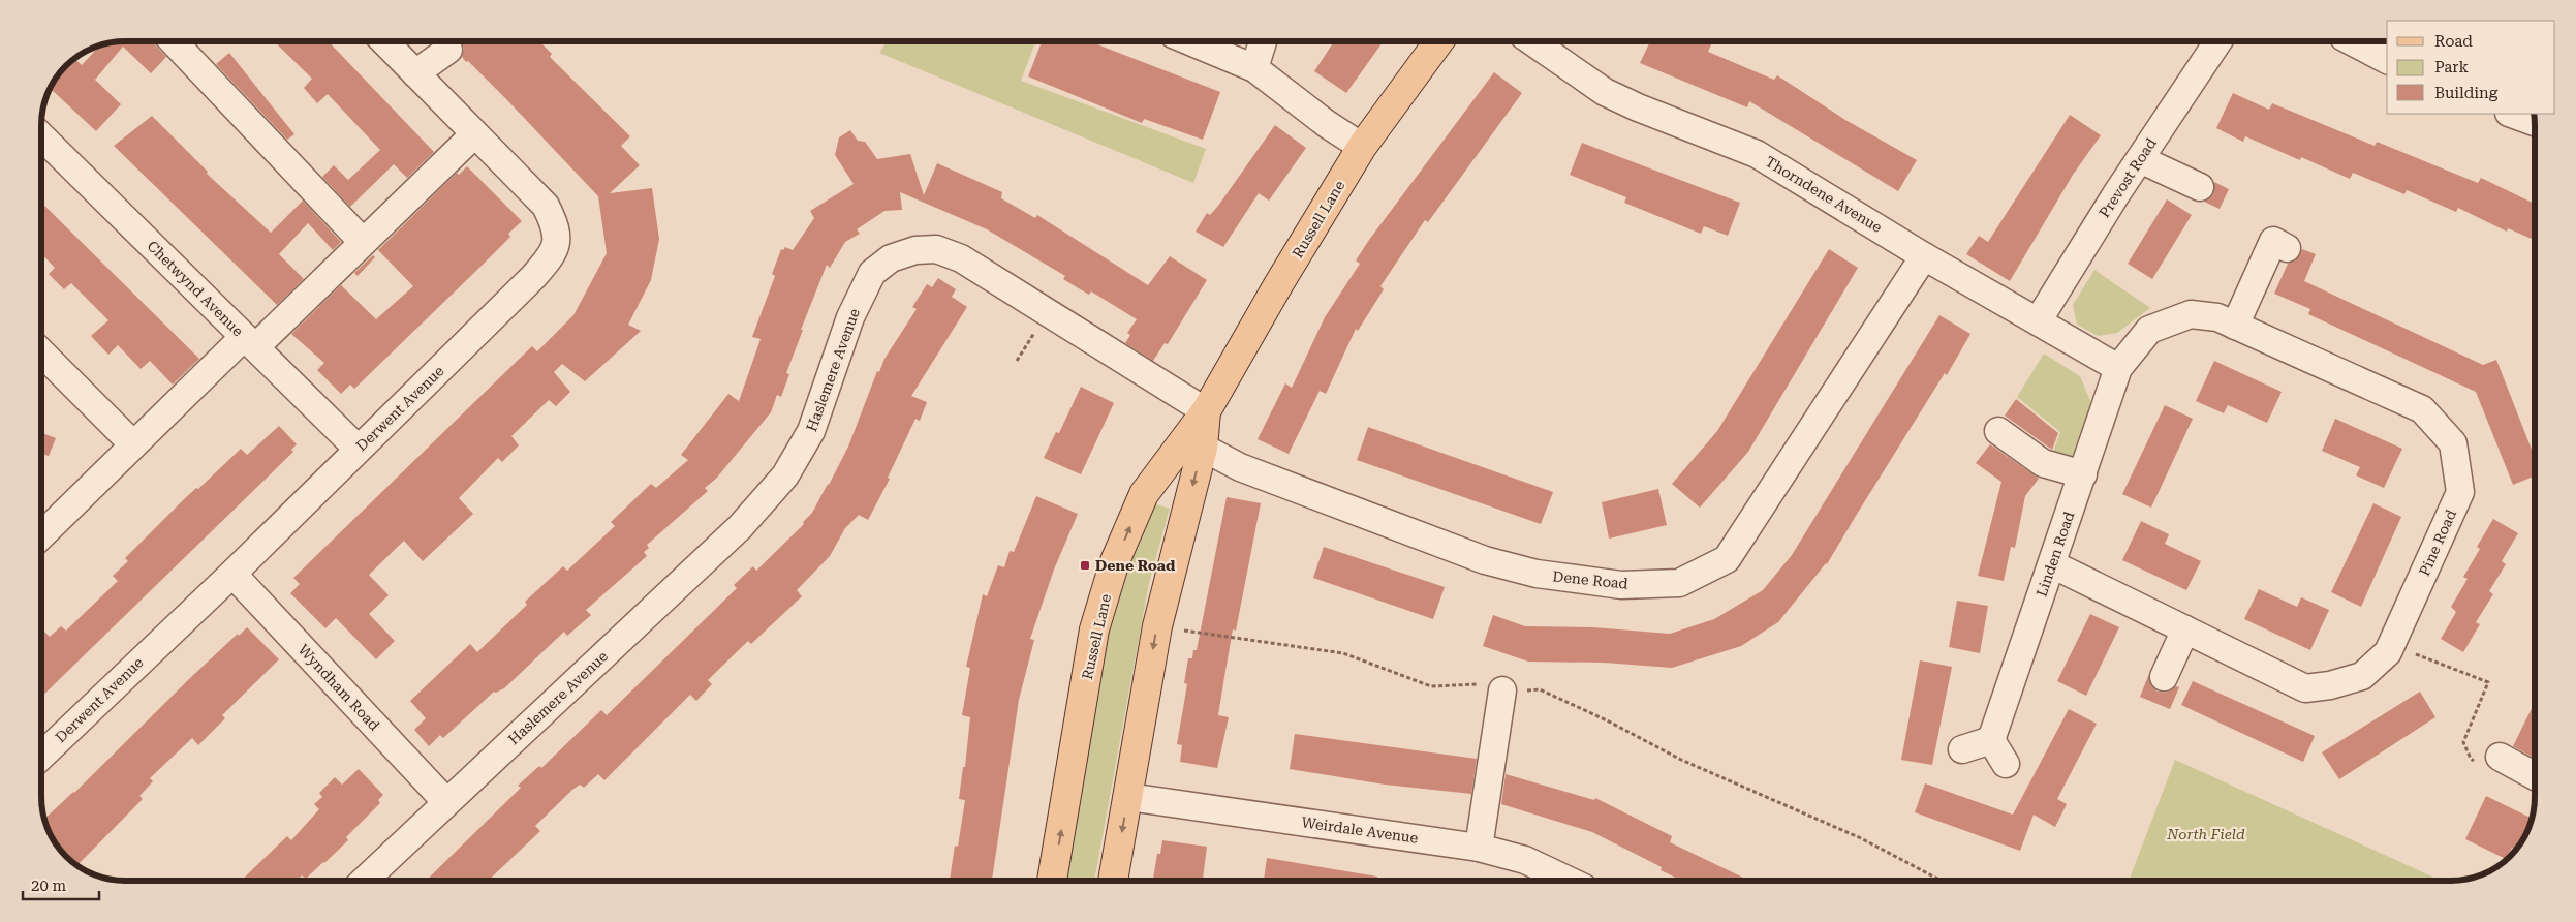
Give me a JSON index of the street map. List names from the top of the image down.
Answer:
{
  "streets": {
    "main road": ["Russell Lane"],
    "street": [
      "Prevost Road",
      "Thorndene Avenue",
      "Chetwynd Avenue",
      "Haslemere Avenue",
      "Derwent Avenue",
      "Pine Road",
      "Linden Road",
      "Dene Road",
      "Wyndham Road",
      "Weirdale Avenue"
    ]
  },
  "crossings": [
    ["Prevost Road", "Thorndene Avenue"],
    ["Thorndene Avenue", "Pine Road"],
    ["Thorndene Avenue", "Linden Road"],
    ["Thorndene Avenue", "Dene Road"],
    ["Russell Lane", "Haslemere Avenue"],
    ["Russell Lane", "Dene Road"],
    ["Russell Lane", "Weirdale Avenue"],
    ["Chetwynd Avenue", "Derwent Avenue"],
    ["Haslemere Avenue", "Wyndham Road"],
    ["Derwent Avenue", "Wyndham Road"],
    ["Pine Road", "Linden Road"]
  ],
  "parks": ["North Field"],
  "places": {
    "transit": ["Dene Road"]
  },
  "legend": ["Road", "Park", "Building"],
  "scale_bar": "20 m"
}
